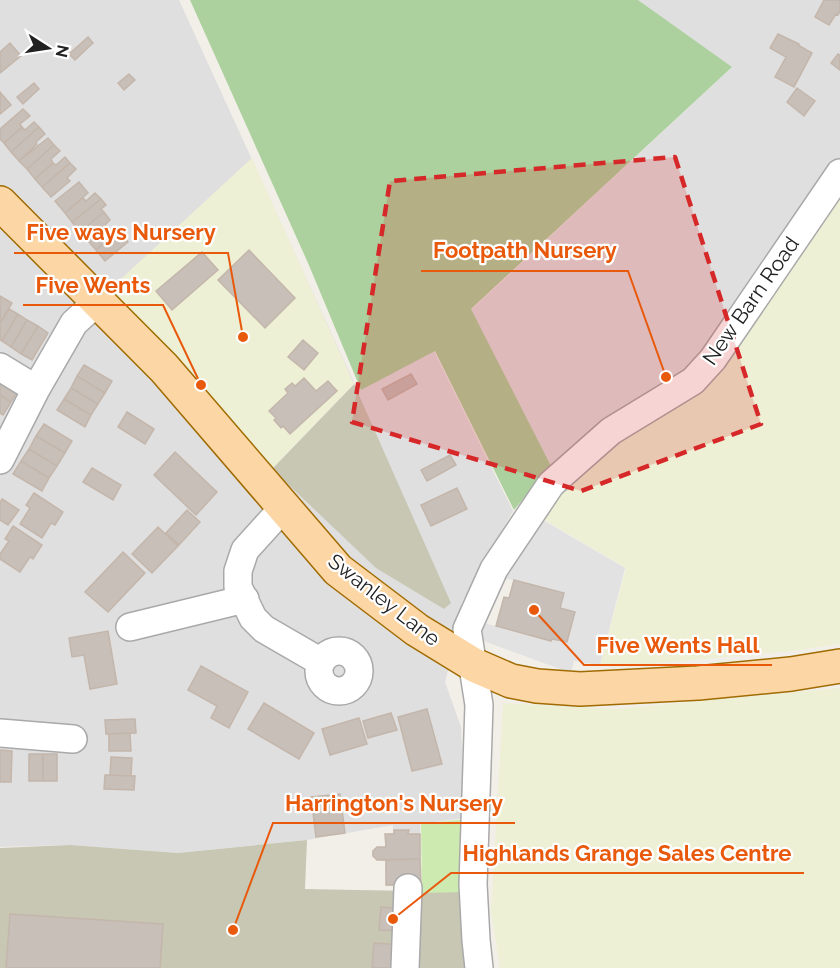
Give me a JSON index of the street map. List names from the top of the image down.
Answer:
{
  "streets": {
    "main road": ["Swanley Lane"],
    "street": ["New Barn Road"]
  },
  "crossings": [
    ["New Barn Road", "Swanley Lane"]
  ],
  "places": [
    "Five ways Nursery",
    "Footpath Nursery",
    "Five Wents",
    "Five Wents Hall",
    "Highlands Grange Sales Centre",
    "Harrington's Nursery"
  ],
  "north": "right"
}
